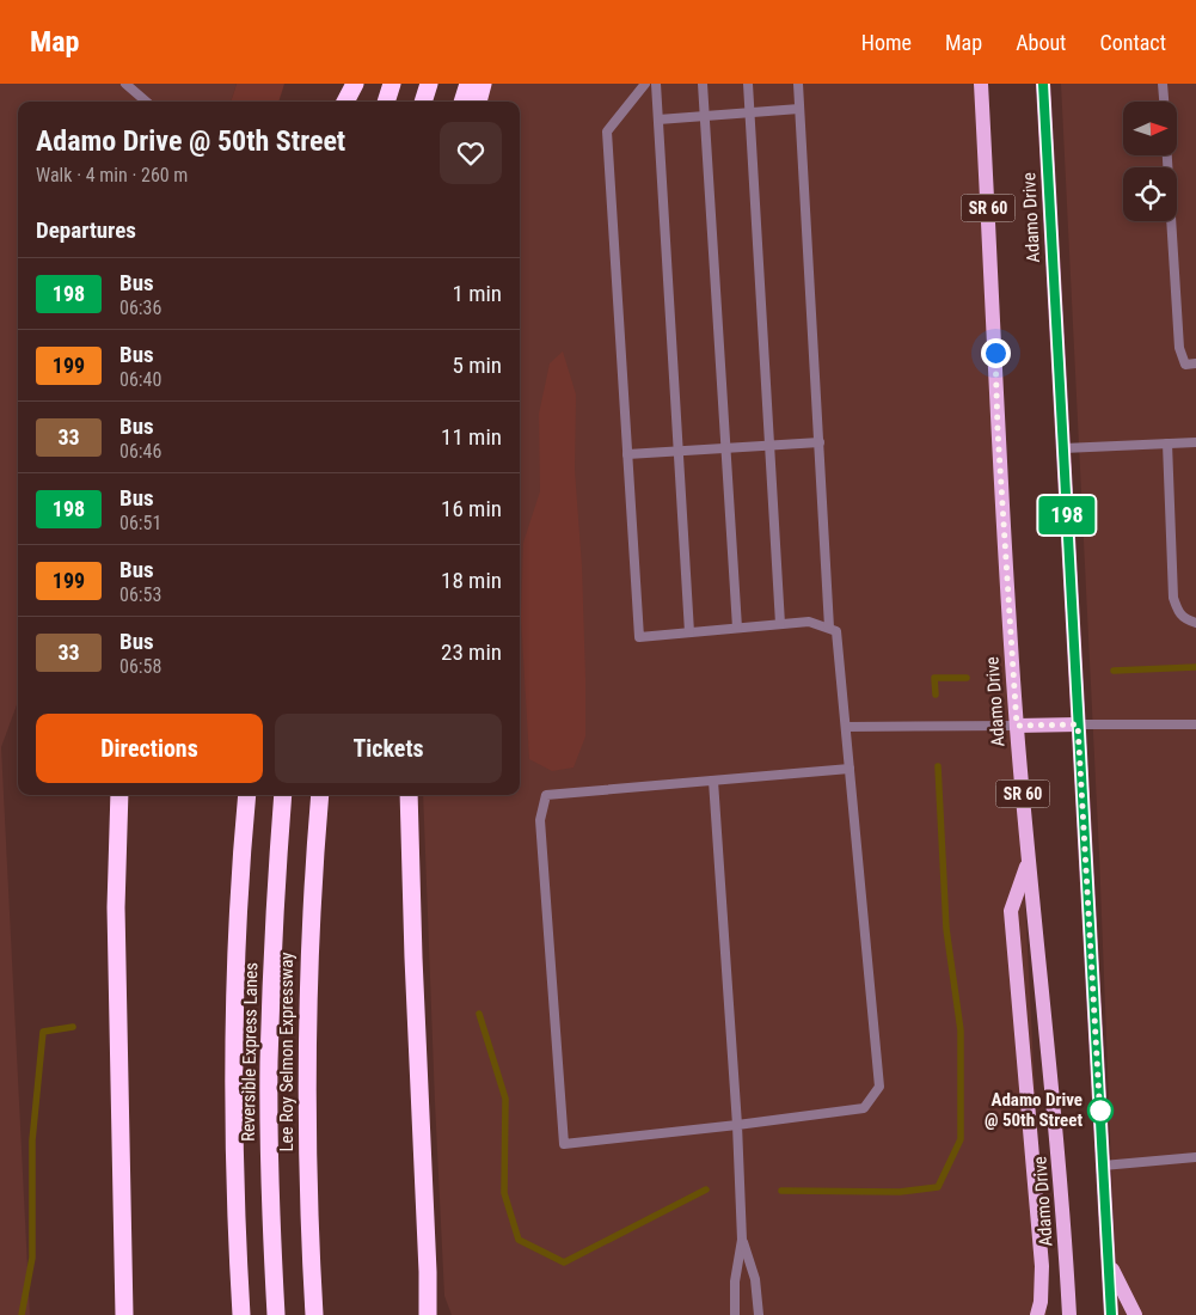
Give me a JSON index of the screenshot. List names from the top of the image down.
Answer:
{
  "streets": {
    "highway": ["Reversible Express Lanes", "Lee Roy Selmon Expressway"],
    "main road": ["SR 60", "Adamo Drive"]
  },
  "places": ["Adamo Drive @ 50th Street"],
  "lines": ["bus line 198"],
  "north": "right",
  "page": {
    "header": "Map",
    "nav": [
      "Home",
      "Map",
      "About",
      "Contact"
    ],
    "on_map": "198",
    "heading": [
      ["Adamo Drive @ 50th Street", "Walk · 4 min · 260 m"],
      "Departures"
    ],
    "list": [
      {
        "mark": "198",
        "name": "Bus",
        "note": "06:36",
        "value": "1 min"
      },
      {
        "mark": "199",
        "name": "Bus",
        "note": "06:40",
        "value": "5 min"
      },
      {
        "mark": "33",
        "name": "Bus",
        "note": "06:46",
        "value": "11 min"
      },
      {
        "mark": "198",
        "name": "Bus",
        "note": "06:51",
        "value": "16 min"
      },
      {
        "mark": "199",
        "name": "Bus",
        "note": "06:53",
        "value": "18 min"
      },
      {
        "mark": "33",
        "name": "Bus",
        "note": "06:58",
        "value": "23 min"
      }
    ],
    "buttons": ["Directions", "Tickets"]
  }
}
